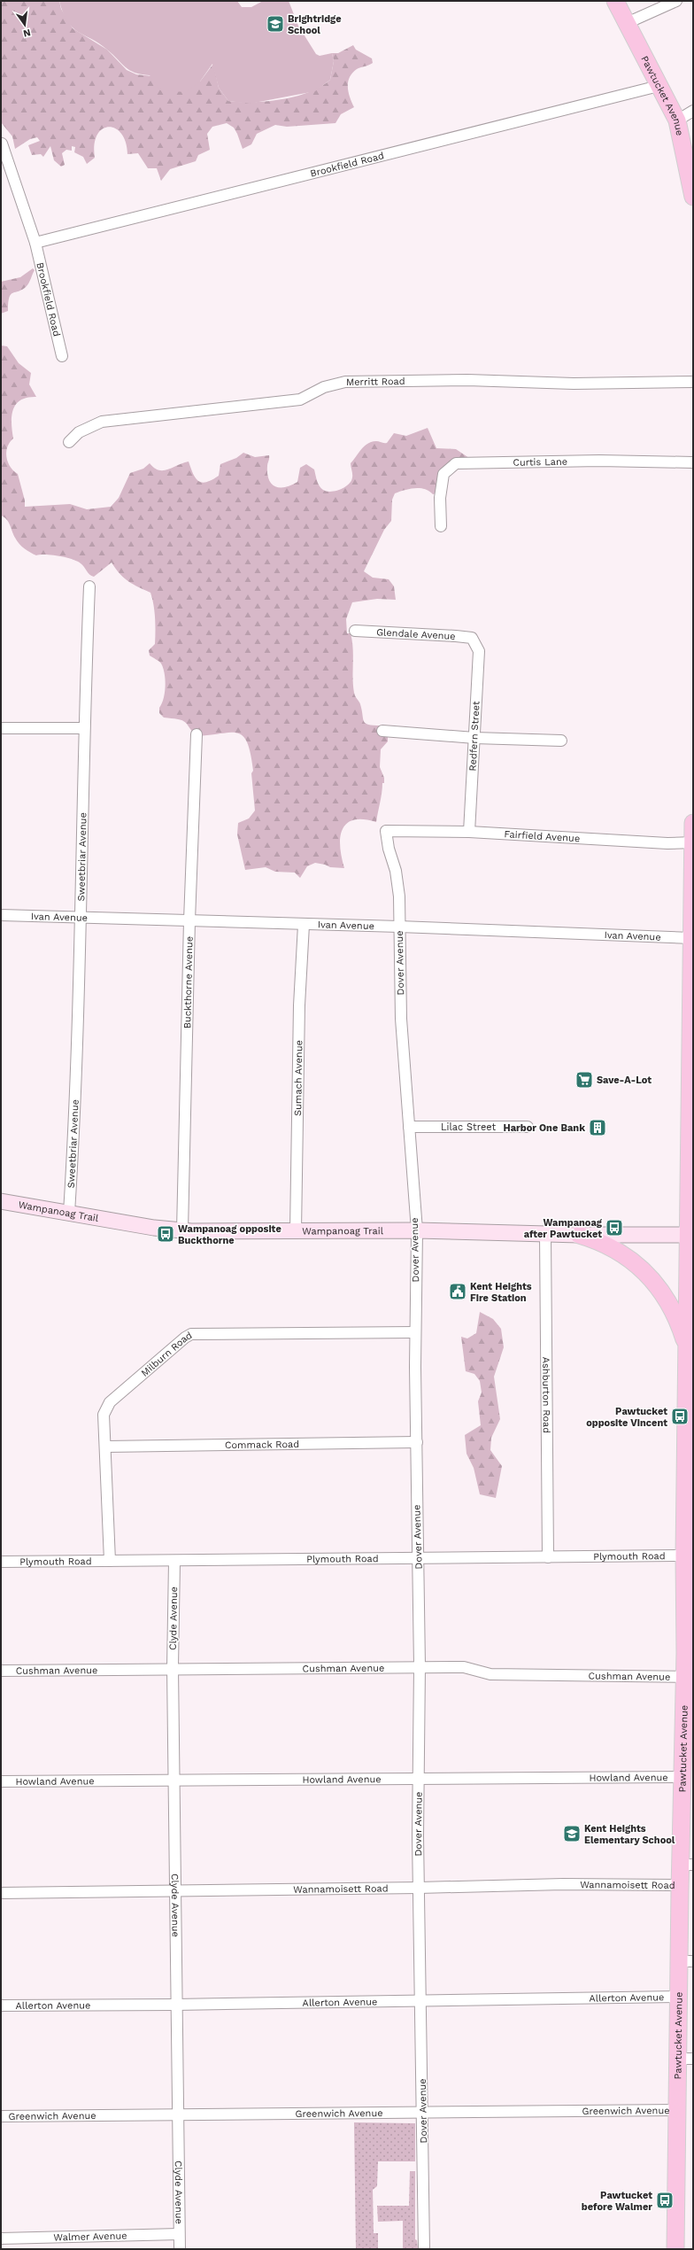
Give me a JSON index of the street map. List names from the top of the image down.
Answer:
{
  "streets": {
    "main road": ["Pawtucket Avenue", "Wampanoag Trail"],
    "street": [
      "Brookfield Road",
      "Merritt Road",
      "Curtis Lane",
      "Glendale Avenue",
      "Redfern Street",
      "Fairfield Avenue",
      "Sweetbriar Avenue",
      "Ivan Avenue",
      "Dover Avenue",
      "Buckthorne Avenue",
      "Sumach Avenue",
      "Lilac Street",
      "Milburn Road",
      "Ashburton Road",
      "Commack Road",
      "Plymouth Road",
      "Clyde Avenue",
      "Cushman Avenue",
      "Howland Avenue",
      "Wannamoisett Road",
      "Allerton Avenue",
      "Greenwich Avenue",
      "Walmer Avenue"
    ]
  },
  "crossings": [
    ["Pawtucket Avenue", "Brookfield Road"],
    ["Pawtucket Avenue", "Fairfield Avenue"],
    ["Pawtucket Avenue", "Ivan Avenue"],
    ["Pawtucket Avenue", "Wampanoag Trail"],
    ["Pawtucket Avenue", "Plymouth Road"],
    ["Pawtucket Avenue", "Cushman Avenue"],
    ["Pawtucket Avenue", "Howland Avenue"],
    ["Pawtucket Avenue", "Wannamoisett Road"],
    ["Pawtucket Avenue", "Allerton Avenue"],
    ["Pawtucket Avenue", "Greenwich Avenue"],
    ["Glendale Avenue", "Redfern Street"],
    ["Redfern Street", "Fairfield Avenue"],
    ["Fairfield Avenue", "Dover Avenue"],
    ["Sweetbriar Avenue", "Ivan Avenue"],
    ["Sweetbriar Avenue", "Wampanoag Trail"],
    ["Ivan Avenue", "Dover Avenue"],
    ["Ivan Avenue", "Buckthorne Avenue"],
    ["Ivan Avenue", "Sumach Avenue"],
    ["Dover Avenue", "Lilac Street"],
    ["Dover Avenue", "Wampanoag Trail"],
    ["Dover Avenue", "Milburn Road"],
    ["Dover Avenue", "Commack Road"],
    ["Dover Avenue", "Plymouth Road"],
    ["Dover Avenue", "Cushman Avenue"],
    ["Dover Avenue", "Howland Avenue"],
    ["Dover Avenue", "Wannamoisett Road"],
    ["Dover Avenue", "Allerton Avenue"],
    ["Dover Avenue", "Greenwich Avenue"],
    ["Buckthorne Avenue", "Wampanoag Trail"],
    ["Sumach Avenue", "Wampanoag Trail"],
    ["Wampanoag Trail", "Ashburton Road"],
    ["Milburn Road", "Commack Road"],
    ["Milburn Road", "Plymouth Road"],
    ["Ashburton Road", "Plymouth Road"],
    ["Plymouth Road", "Clyde Avenue"],
    ["Clyde Avenue", "Cushman Avenue"],
    ["Clyde Avenue", "Howland Avenue"],
    ["Clyde Avenue", "Wannamoisett Road"],
    ["Clyde Avenue", "Allerton Avenue"],
    ["Clyde Avenue", "Greenwich Avenue"],
    ["Clyde Avenue", "Walmer Avenue"]
  ],
  "places": {
    "school or university": ["Brightridge School", "Kent Heights Elementary School"],
    "supermarket": ["Save-A-Lot"],
    "building": ["Harbor One Bank"],
    "bus stop": [
      "Wampanoag after Pawtucket",
      "Wampanoag opposite Buckthorne",
      "Pawtucket opposite Vincent",
      "Pawtucket before Walmer"
    ],
    "public building": ["Kent Heights Fire Station"]
  },
  "north": "bottom"
}
